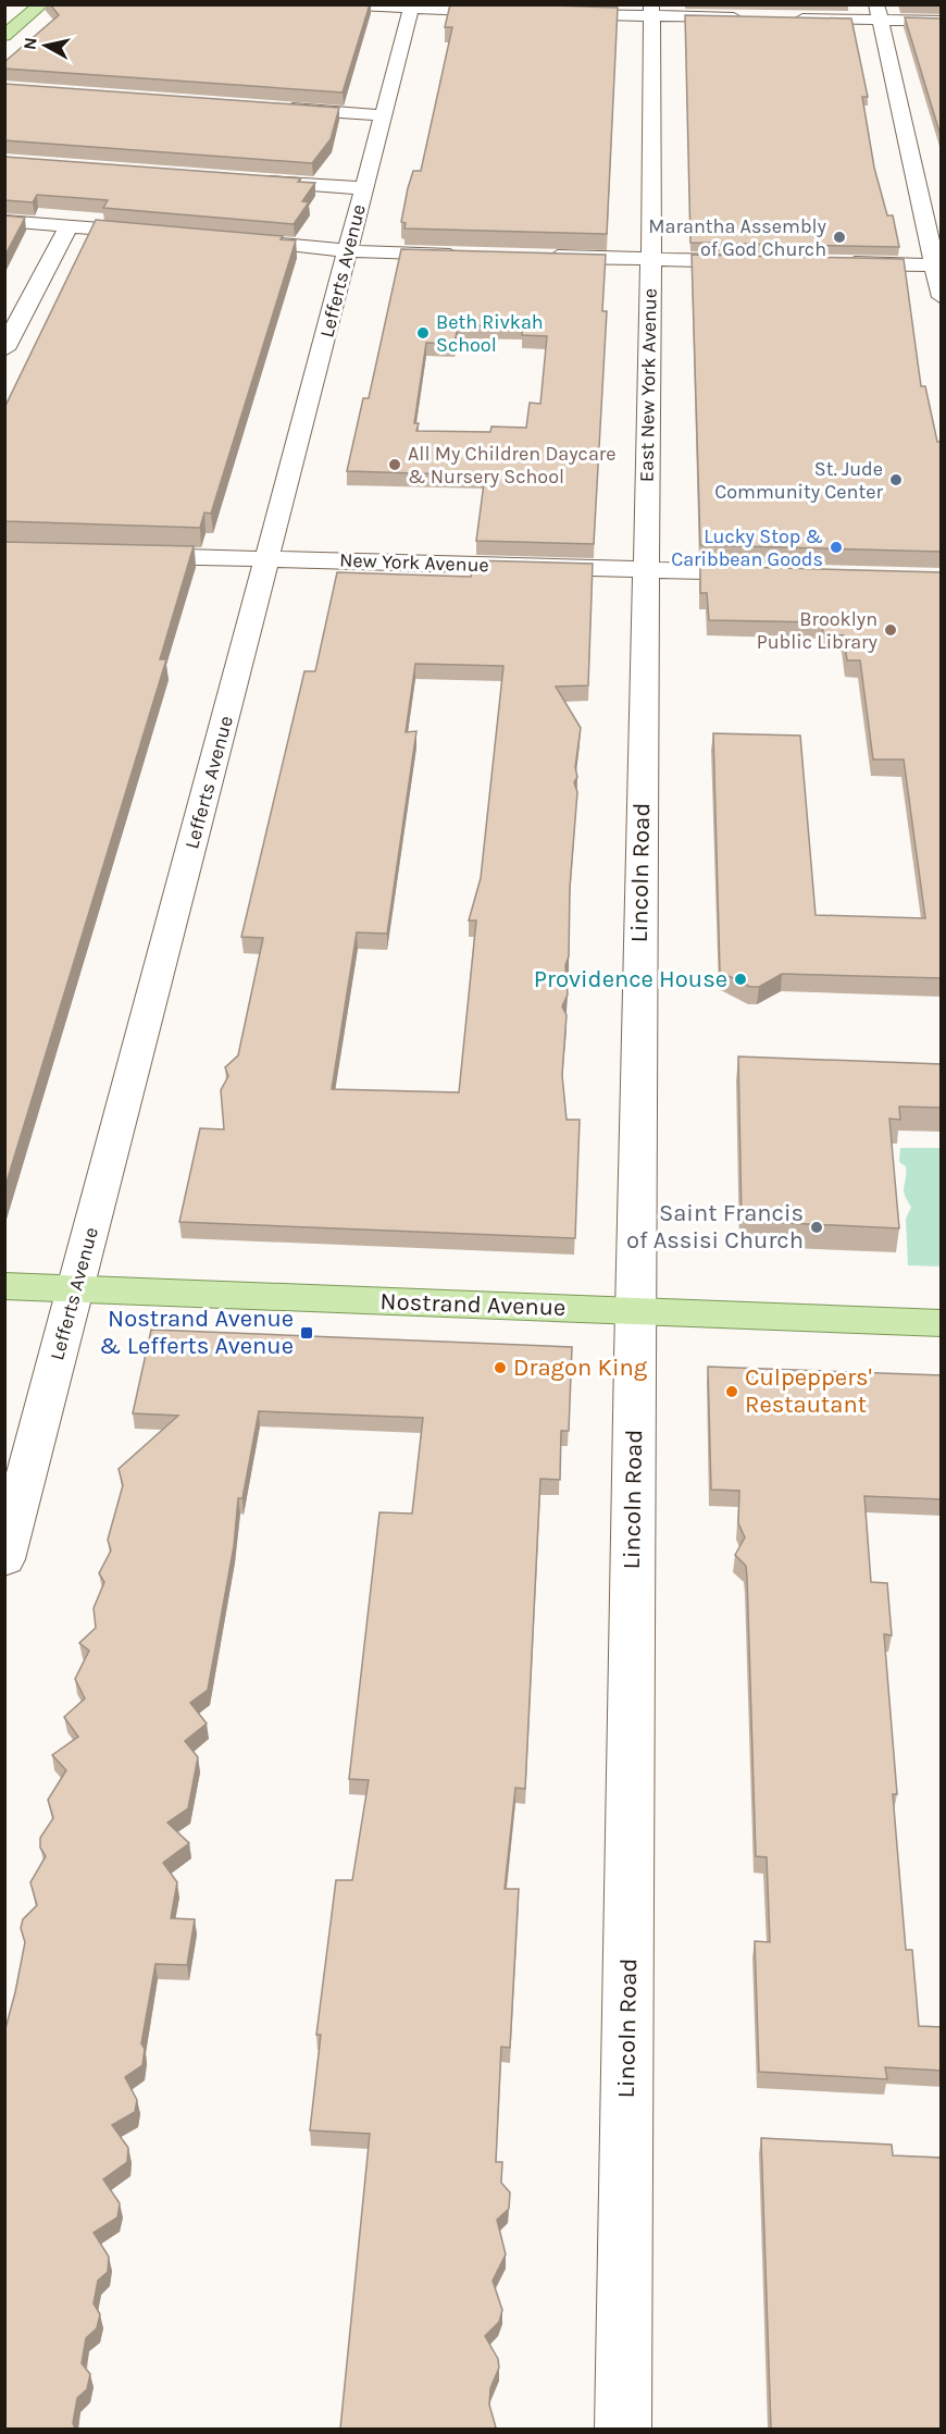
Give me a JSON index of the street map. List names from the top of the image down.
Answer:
{
  "streets": {
    "main road": ["Nostrand Avenue"],
    "street": [
      "Lefferts Avenue",
      "East New York Avenue",
      "New York Avenue",
      "Lincoln Road"
    ]
  },
  "crossings": [
    ["Lefferts Avenue", "New York Avenue"],
    ["Lefferts Avenue", "Nostrand Avenue"],
    ["East New York Avenue", "New York Avenue"],
    ["East New York Avenue", "Lincoln Road"],
    ["New York Avenue", "Lincoln Road"],
    ["Lincoln Road", "Nostrand Avenue"]
  ],
  "places": {
    "other": [
      "Marantha Assembly of God Church",
      "Beth Rivkah School",
      "All My Children Daycare & Nursery School",
      "St. Jude Community Center",
      "Lucky Stop & Caribbean Goods",
      "Brooklyn Public Library",
      "Providence House",
      "Saint Francis of Assisi Church",
      "Dragon King",
      "Culpeppers' Restautant"
    ],
    "transit": ["Nostrand Avenue & Lefferts Avenue"]
  },
  "north": "left"
}
